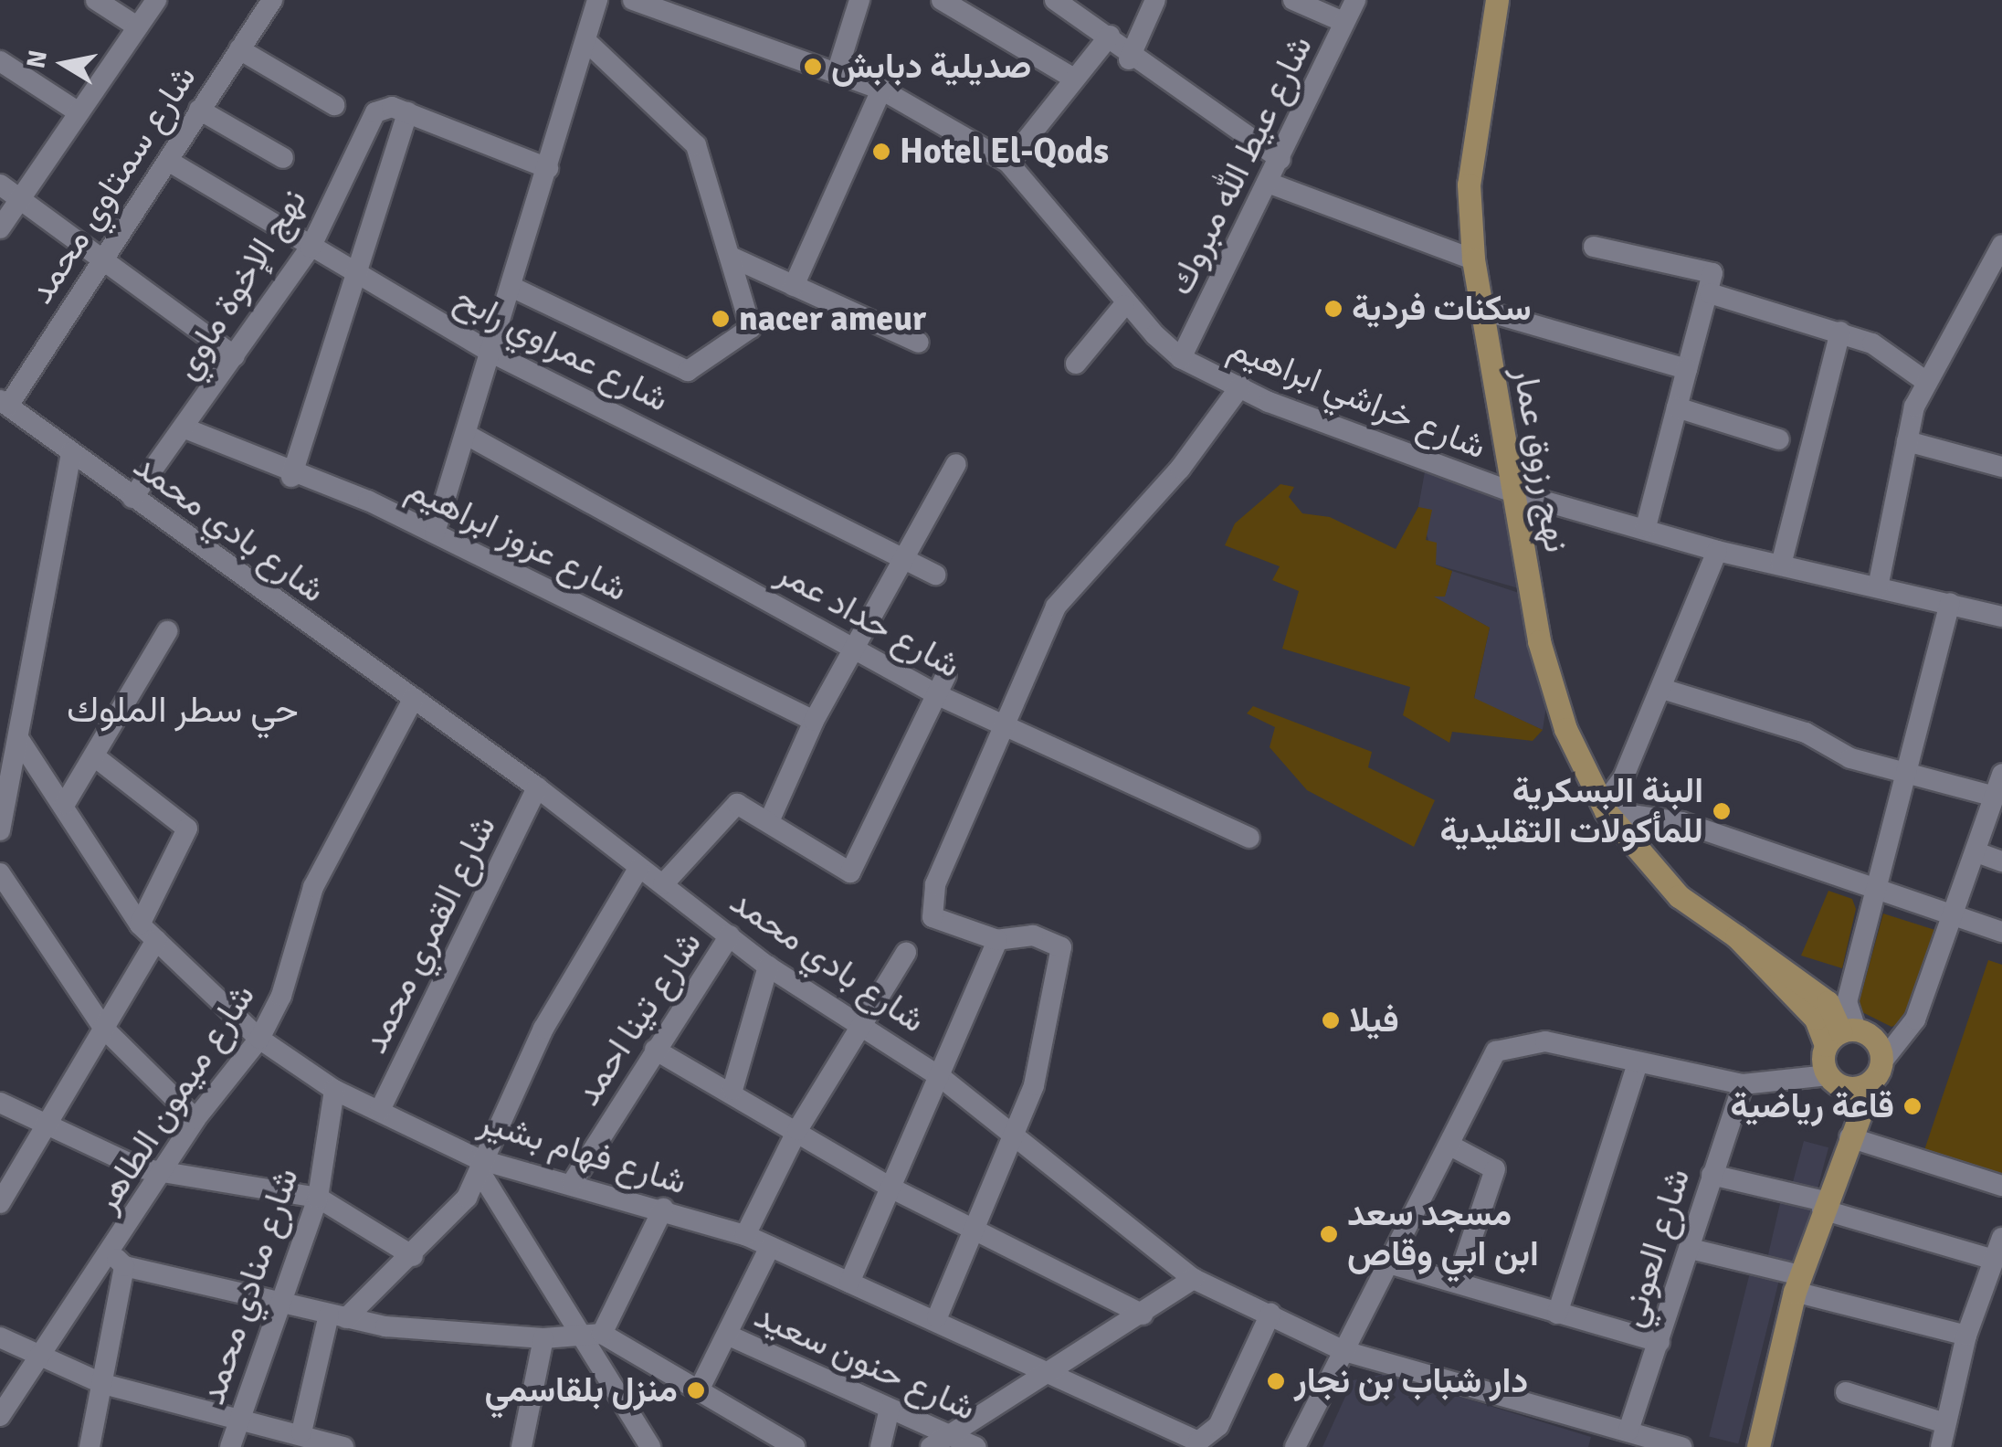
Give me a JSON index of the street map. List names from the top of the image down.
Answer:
{
  "streets": {
    "main road": ["نهج رزوق عمار"],
    "street": [
      "شارع عيط الله مبروك",
      "شارع سمتاوي محمد",
      "نهج الإخوة ماوي",
      "شارع عمراوي رابح",
      "شارع خراشي ابراهيم",
      "شارع بادي محمد",
      "شارع عزوز ابراهيم",
      "شارع حداد عمر",
      "شارع القمري محمد",
      "شارع تينا احمد",
      "شارع ميمون الطاهر",
      "شارع فهام بشير",
      "شارع العوني",
      "شارع منادي محمد",
      "شارع حنون سعيد"
    ]
  },
  "crossings": [
    ["شارع عيط الله مبروك", "شارع خراشي ابراهيم"],
    ["شارع سمتاوي محمد", "شارع عمراوي رابح"],
    ["شارع سمتاوي محمد", "شارع بادي محمد"],
    ["نهج الإخوة ماوي", "شارع عمراوي رابح"],
    ["نهج الإخوة ماوي", "شارع بادي محمد"],
    ["نهج الإخوة ماوي", "شارع عزوز ابراهيم"],
    ["شارع خراشي ابراهيم", "نهج رزوق عمار"],
    ["شارع بادي محمد", "شارع القمري محمد"],
    ["شارع بادي محمد", "شارع تينا احمد"],
    ["شارع بادي محمد", "شارع ميمون الطاهر"],
    ["شارع بادي محمد", "شارع فهام بشير"],
    ["شارع بادي محمد", "شارع العوني"],
    ["شارع القمري محمد", "شارع فهام بشير"],
    ["شارع تينا احمد", "شارع فهام بشير"],
    ["شارع ميمون الطاهر", "شارع فهام بشير"],
    ["شارع فهام بشير", "شارع منادي محمد"]
  ],
  "districts": ["حي سطر الملوك"],
  "places": [
    "صديلية دبابش",
    "Hotel El-Qods",
    "سكنات فردية",
    "nacer ameur",
    "البنة البسكرية للمأكولات التقليدية",
    "فيلا",
    "قاعة رياضية",
    "مسجد سعد ابن ابي وقاص",
    "دار شباب بن نجار",
    "منزل بلقاسمي"
  ],
  "north": "left"
}
